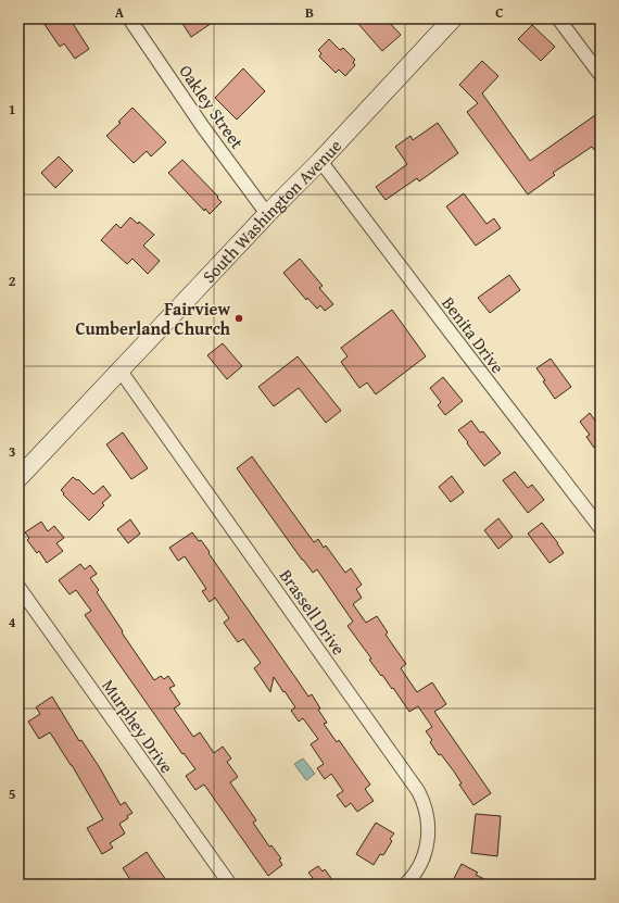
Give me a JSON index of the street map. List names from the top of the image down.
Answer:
{
  "streets": {
    "street": [
      "Oakley Street",
      "South Washington Avenue",
      "Benita Drive",
      "Brassell Drive",
      "Murphey Drive"
    ]
  },
  "crossings": [
    ["Oakley Street", "South Washington Avenue"],
    ["South Washington Avenue", "Benita Drive"],
    ["South Washington Avenue", "Brassell Drive"]
  ],
  "places": ["Fairview Cumberland Church"],
  "grid": {
    "columns": ["A", "B", "C"],
    "rows": [
      "1",
      "2",
      "3",
      "4",
      "5"
    ]
  }
}
